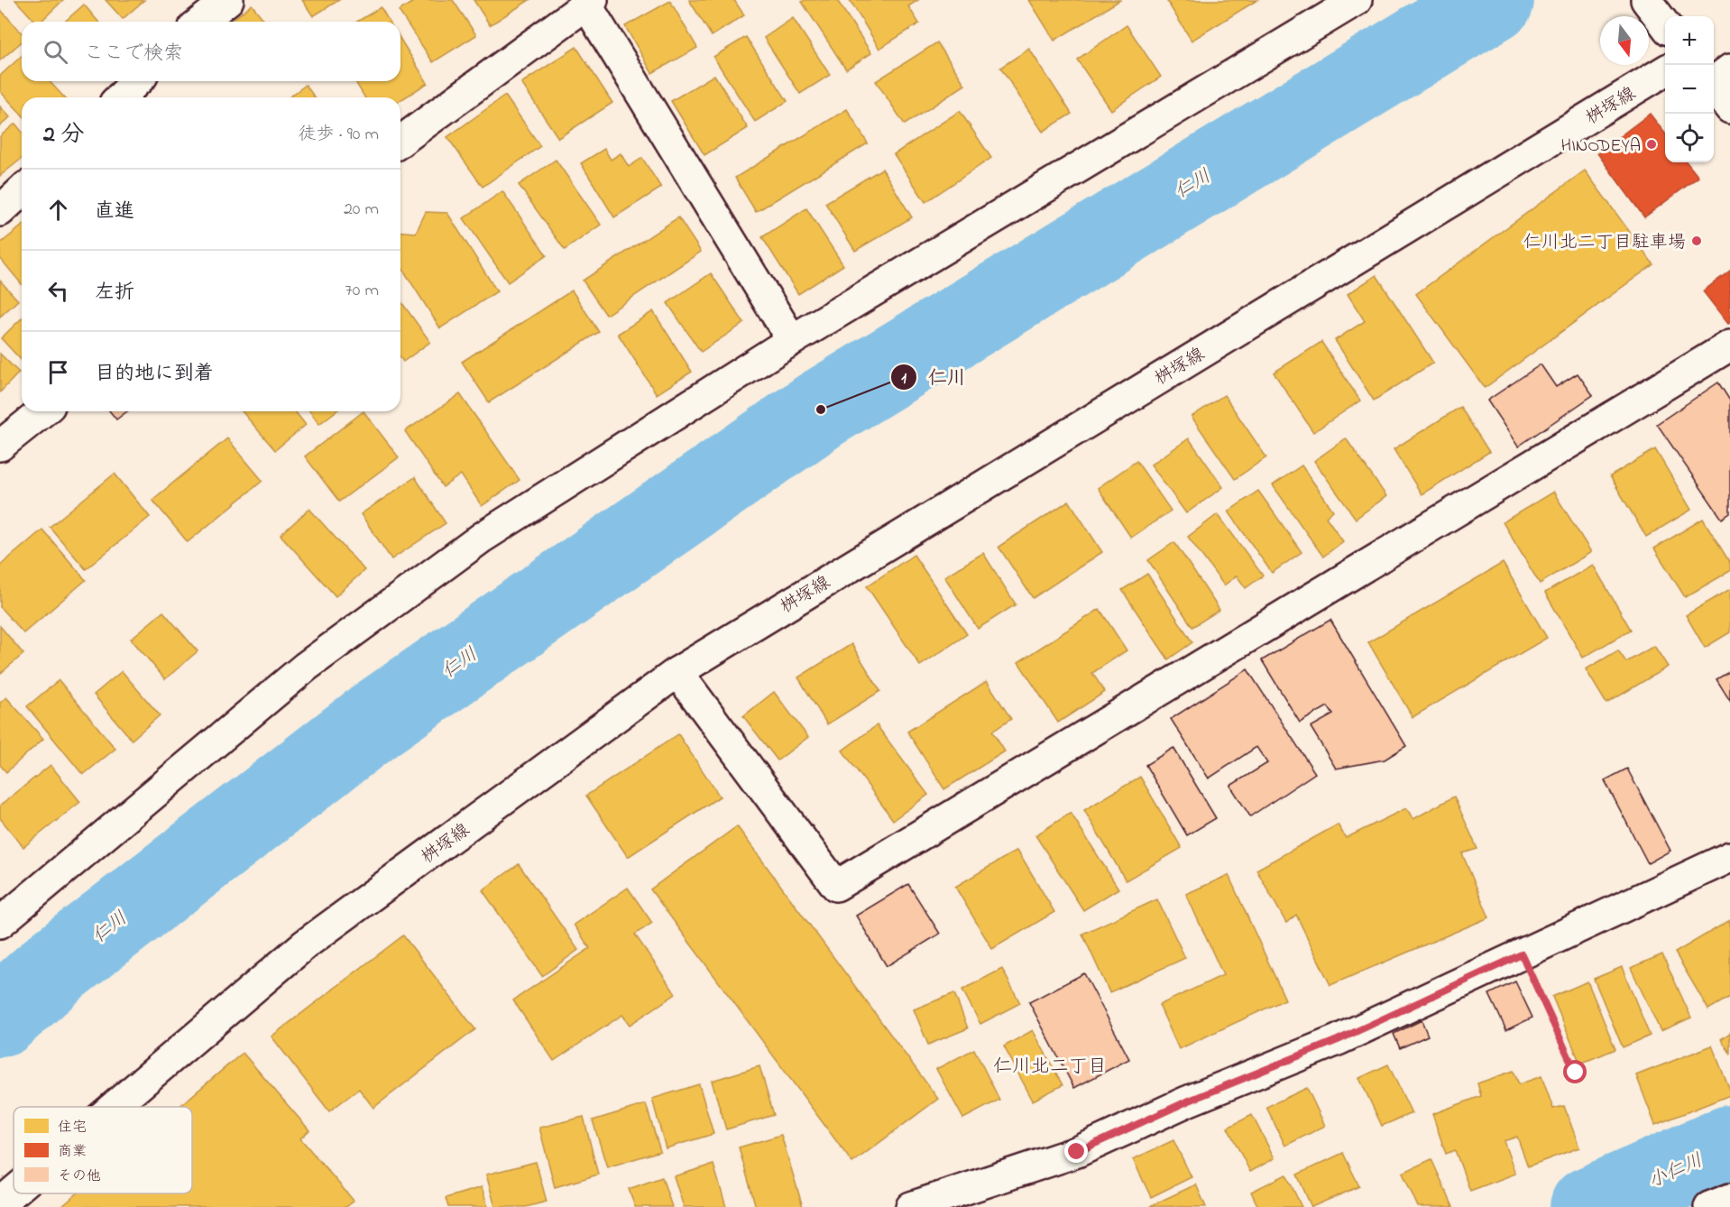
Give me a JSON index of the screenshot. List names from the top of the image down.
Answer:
{
  "streets": {
    "street": ["桝塚線"]
  },
  "districts": ["仁川北二丁目"],
  "water": ["仁川", "小仁川"],
  "places": ["HINODEYA", "仁川北二丁目駐車場", "仁川"],
  "legend": ["住宅", "商業", "その他"],
  "north": "bottom",
  "page": {
    "map_buttons": ["+", "−"],
    "search": "ここで検索",
    "heading": ["2 分", "徒歩 · 90 m"],
    "list": [
      ["直進", "20 m"],
      ["左折", "70 m"],
      "目的地に到着"
    ]
  }
}
